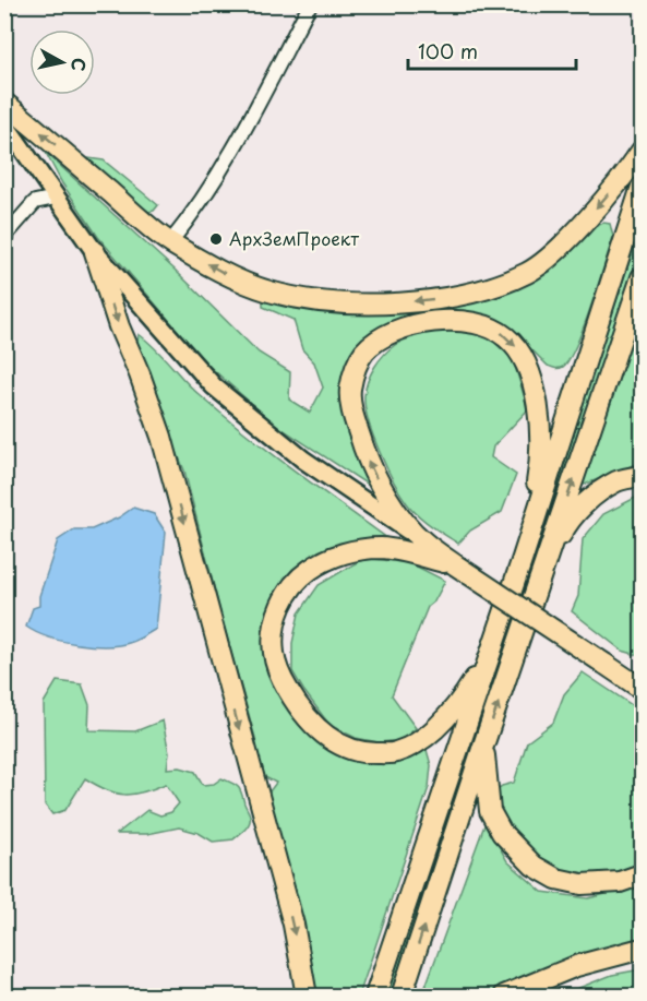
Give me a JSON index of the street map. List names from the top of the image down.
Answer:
{
  "places": ["АрхЗемПроект"],
  "scale_bar": "100 m",
  "north": "right"
}
